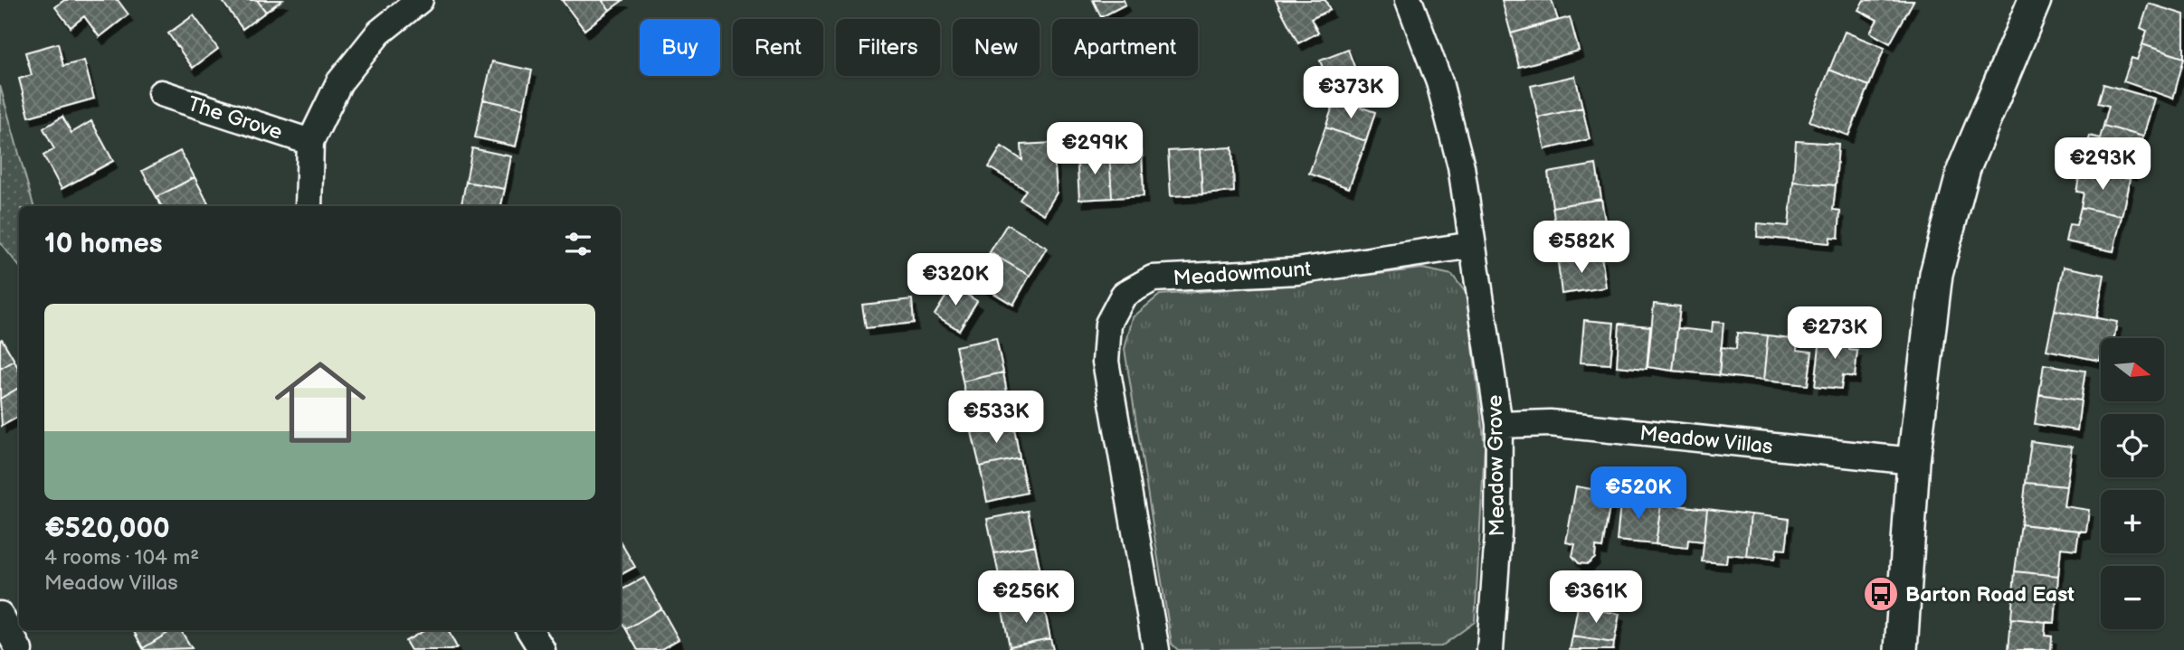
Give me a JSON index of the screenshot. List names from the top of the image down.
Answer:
{
  "streets": {
    "street": [
      "The Grove",
      "Meadowmount",
      "Meadow Villas",
      "Meadow Grove"
    ]
  },
  "crossings": [
    ["Meadowmount", "Meadow Grove"],
    ["Meadow Villas", "Meadow Grove"]
  ],
  "places": {
    "bus stop": ["Barton Road East"]
  },
  "north": "right",
  "page": {
    "chip": [
      "Buy",
      "Rent",
      "Filters",
      "New",
      "Apartment"
    ],
    "price": [
      "€373K",
      "€299K",
      "€293K",
      "€582K",
      "€320K",
      "€273K",
      "€533K",
      "€520K",
      "€256K",
      "€361K"
    ],
    "heading": "10 homes",
    "list": [
      {
        "name": "€520,000",
        "note": "4 rooms · 104 m² · Meadow Villas"
      }
    ],
    "map_buttons": ["+", "−"]
  }
}
